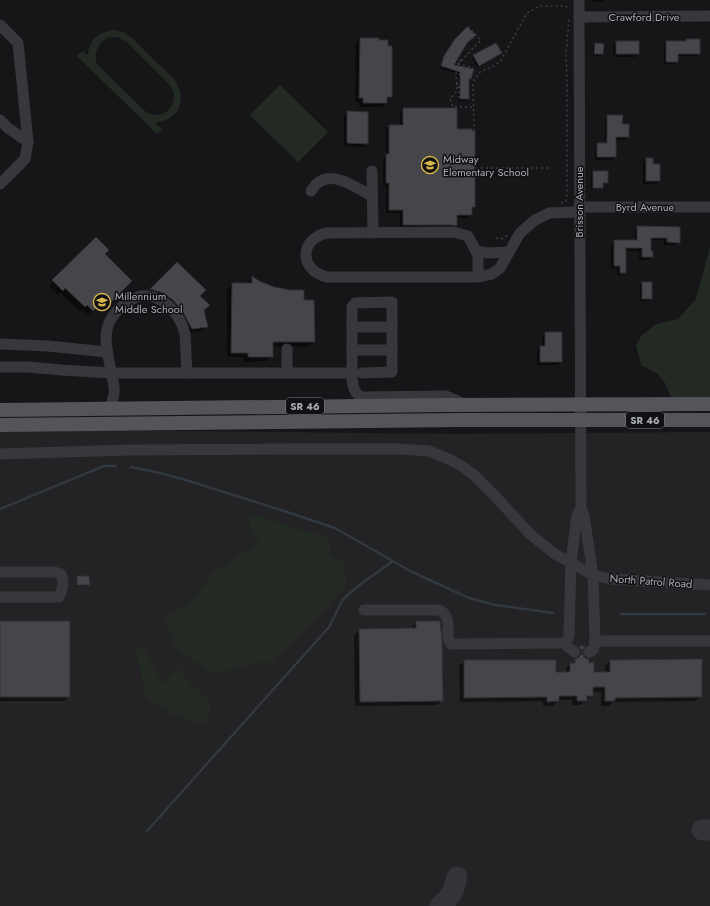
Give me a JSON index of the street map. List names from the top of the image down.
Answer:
{
  "streets": {
    "main road": ["SR 46"],
    "street": [
      "Crawford Drive",
      "Brisson Avenue",
      "Byrd Avenue",
      "North Patrol Road"
    ]
  },
  "crossings": [
    ["Crawford Drive", "Brisson Avenue"],
    ["Brisson Avenue", "Byrd Avenue"],
    ["Brisson Avenue", "SR 46"]
  ],
  "places": {
    "school or university": ["Midway Elementary School", "Millennium Middle School"]
  }
}
